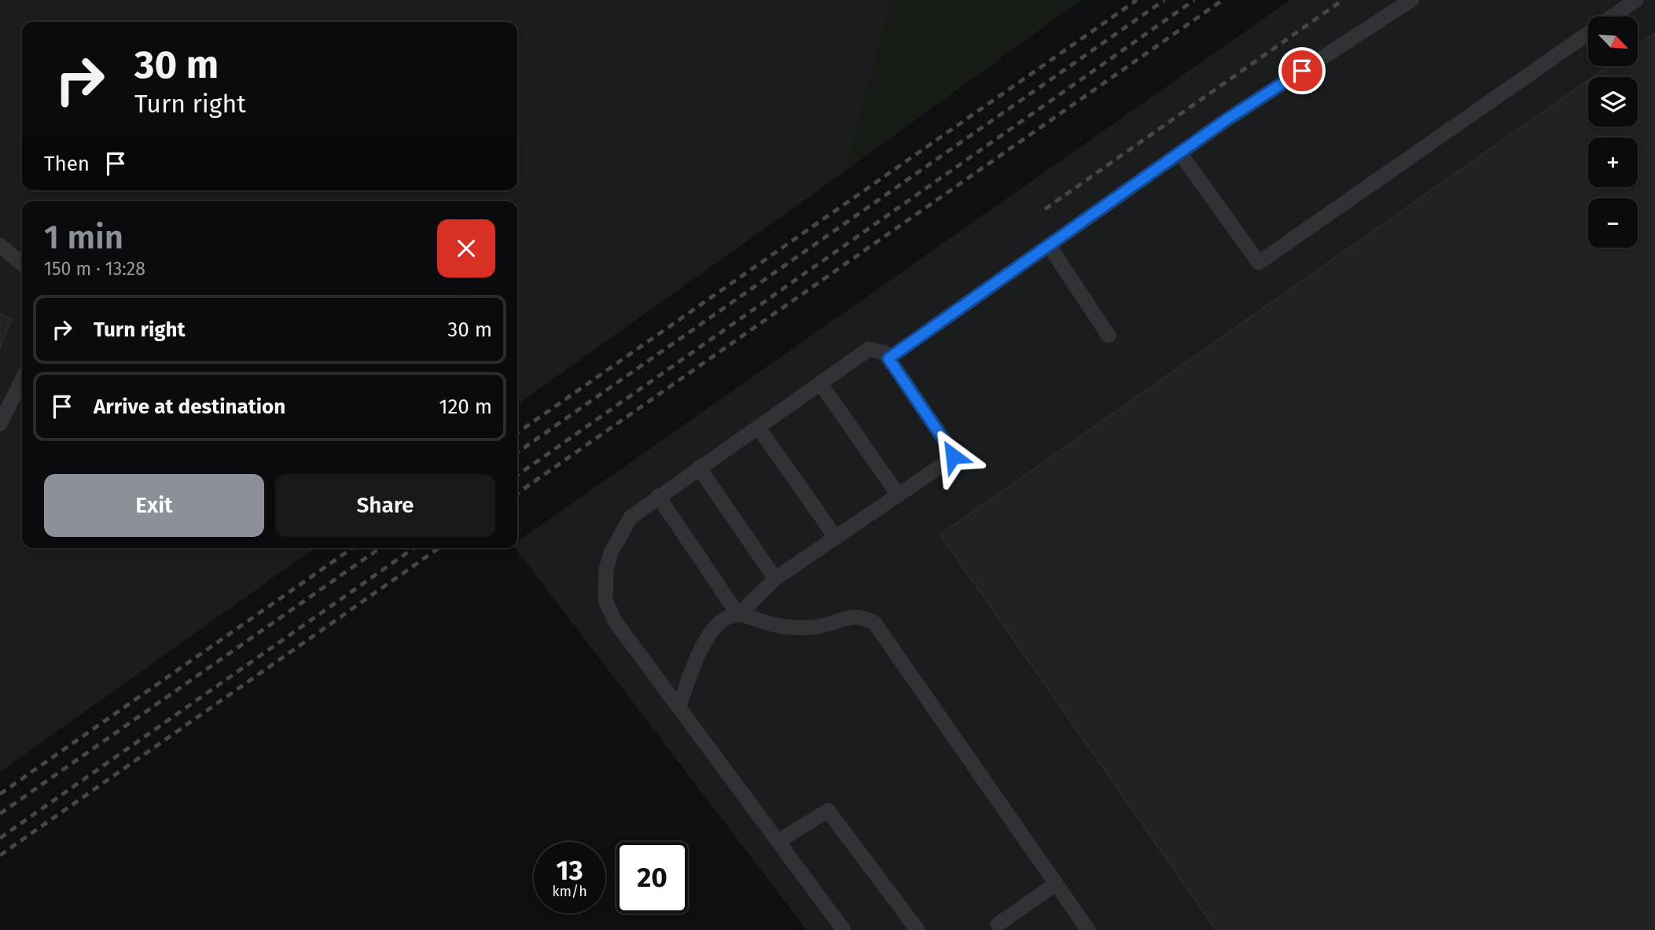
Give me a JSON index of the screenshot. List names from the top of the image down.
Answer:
{
  "north": "bottom right",
  "page": {
    "map_buttons": ["+", "−"],
    "turn": ["30 m", "Turn right"],
    "then": "Then",
    "heading": ["1 min", "150 m · 13:28"],
    "list": [
      {
        "name": "Turn right",
        "value": "30 m"
      },
      {
        "name": "Arrive at destination",
        "value": "120 m"
      }
    ],
    "buttons": ["Exit", "Share"],
    "speed": "13 km/h",
    "limit": "20"
  }
}
